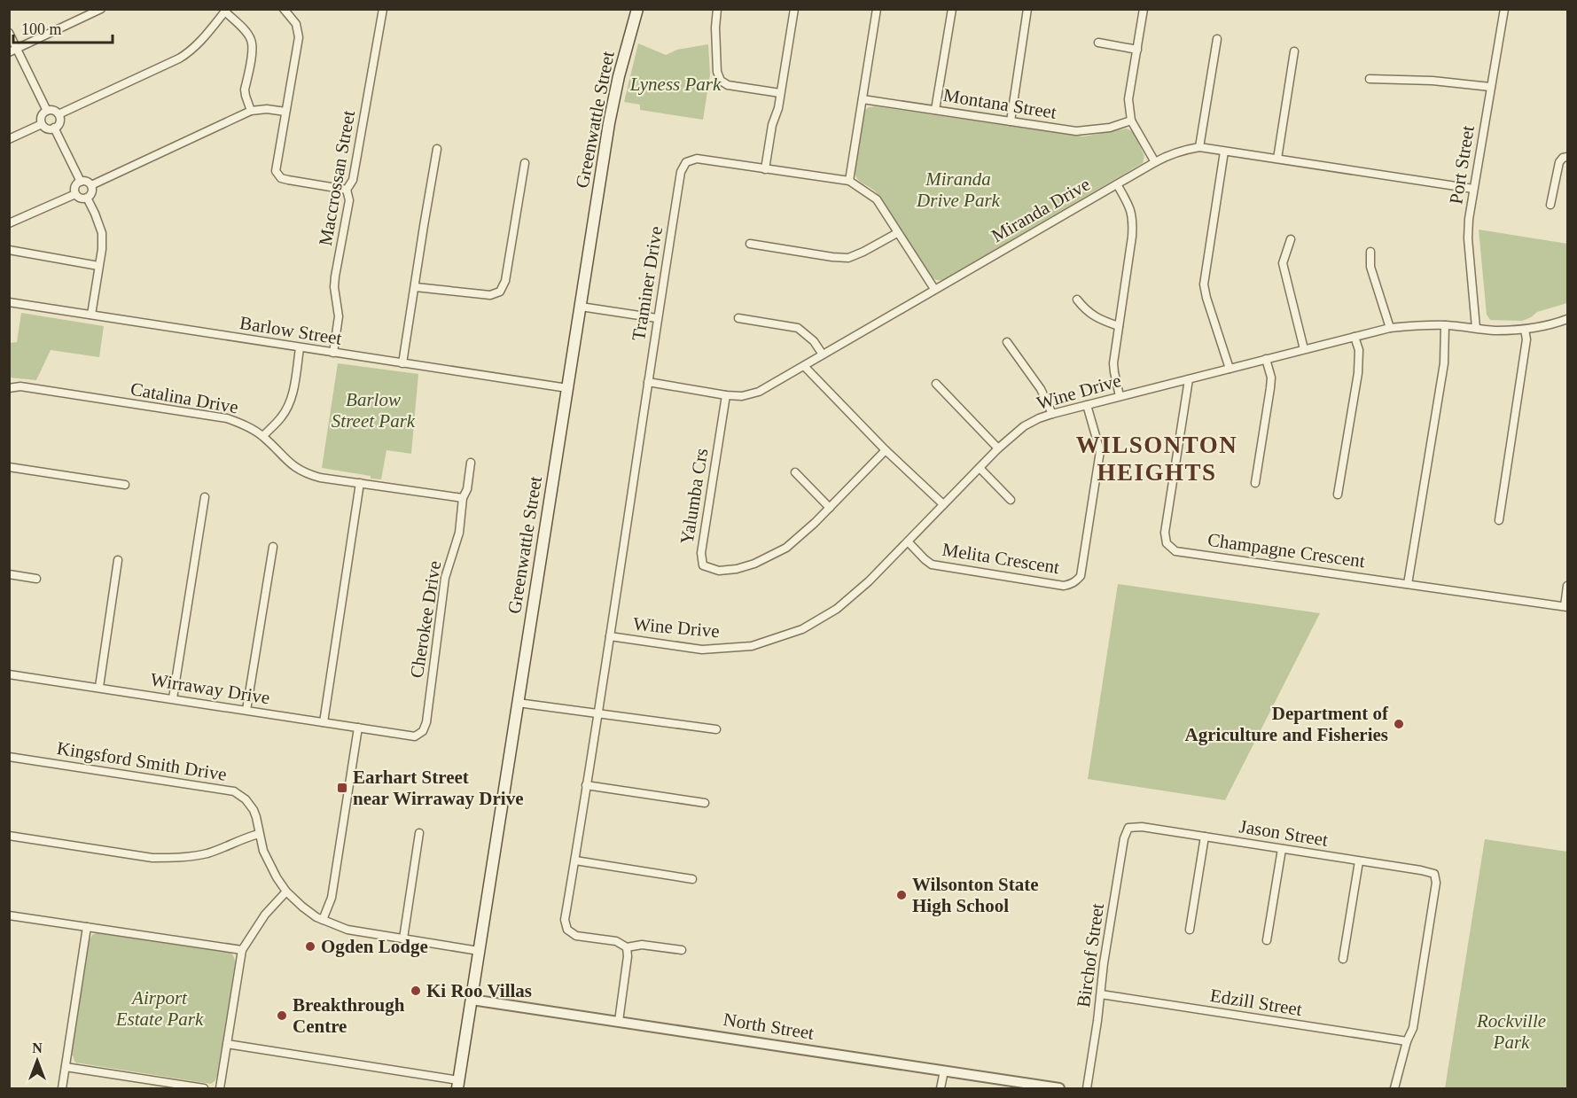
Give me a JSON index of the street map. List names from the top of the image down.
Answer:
{
  "streets": {
    "main road": ["Greenwattle Street"],
    "street": [
      "Montana Street",
      "Port Street",
      "Maccrossan Street",
      "Miranda Drive",
      "Traminer Drive",
      "Barlow Street",
      "Wine Drive",
      "Catalina Drive",
      "Yalumba Crs",
      "Champagne Crescent",
      "Melita Crescent",
      "Cherokee Drive",
      "Wirraway Drive",
      "Kingsford Smith Drive",
      "Jason Street",
      "Birchof Street",
      "Edzill Street",
      "North Street"
    ]
  },
  "crossings": [
    ["Greenwattle Street", "Barlow Street"],
    ["Greenwattle Street", "Kingsford Smith Drive"],
    ["Greenwattle Street", "North Street"],
    ["Port Street", "Miranda Drive"],
    ["Port Street", "Wine Drive"],
    ["Maccrossan Street", "Barlow Street"],
    ["Miranda Drive", "Traminer Drive"],
    ["Miranda Drive", "Yalumba Crs"],
    ["Traminer Drive", "Wine Drive"],
    ["Wine Drive", "Champagne Crescent"],
    ["Wine Drive", "Melita Crescent"],
    ["Catalina Drive", "Cherokee Drive"],
    ["Cherokee Drive", "Wirraway Drive"],
    ["Jason Street", "Birchof Street"],
    ["Jason Street", "Edzill Street"],
    ["Birchof Street", "Edzill Street"]
  ],
  "districts": ["WILSONTON HEIGHTS"],
  "parks": [
    "Lyness Park",
    "Miranda Drive Park",
    "Barlow Street Park",
    "Airport Estate Park",
    "Rockville Park"
  ],
  "places": {
    "other": [
      "Department of Agriculture and Fisheries",
      "Wilsonton State High School",
      "Ogden Lodge",
      "Ki Roo Villas",
      "Breakthrough Centre"
    ],
    "transit": ["Earhart Street near Wirraway Drive"]
  },
  "scale_bar": "100 m",
  "north": "top"
}
